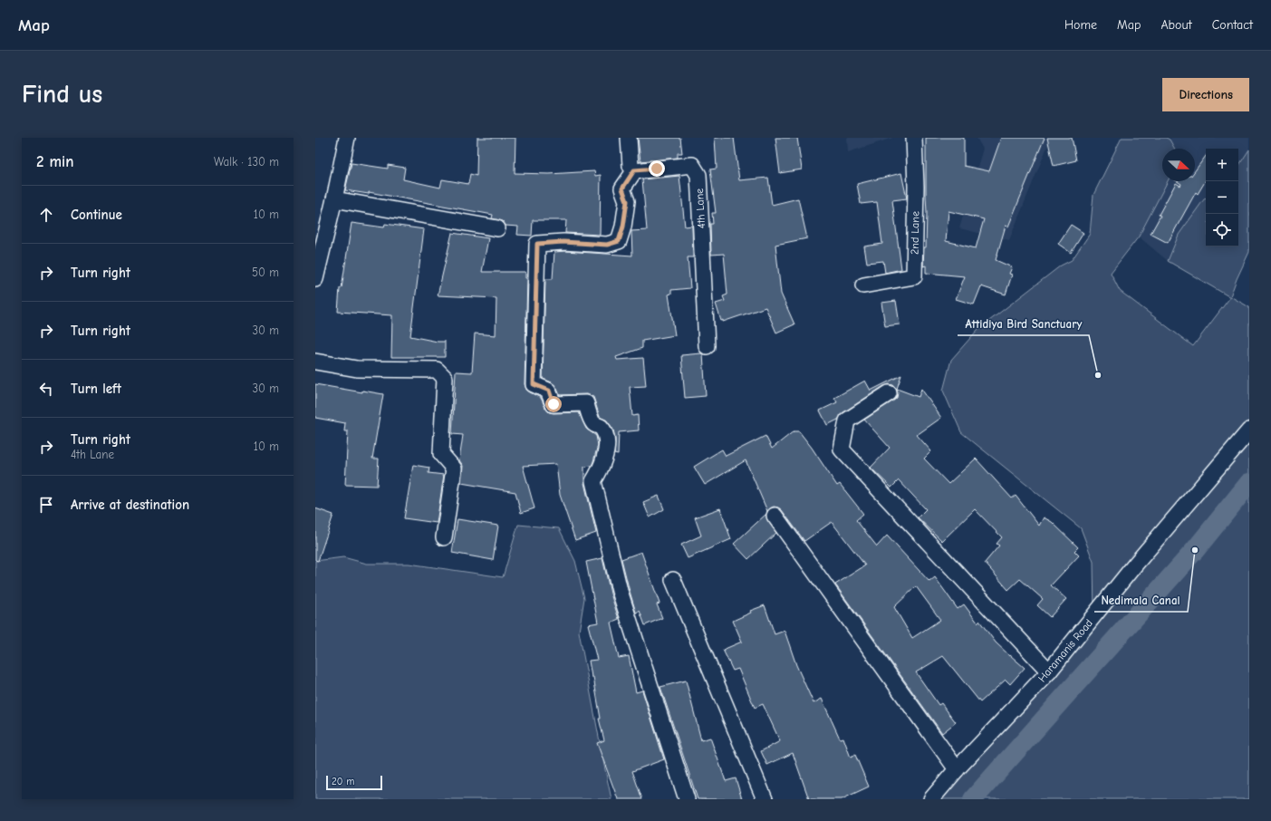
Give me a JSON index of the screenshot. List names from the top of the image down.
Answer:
{
  "streets": {
    "street": ["4th Lane", "2nd Lane", "Haramanis Road"]
  },
  "places": ["Attidiya Bird Sanctuary", "Nedimala Canal"],
  "scale_bar": "20 m",
  "north": "right",
  "page": {
    "header": "Map",
    "nav": [
      "Home",
      "Map",
      "About",
      "Contact"
    ],
    "buttons": "Directions",
    "title": "Find us",
    "heading": ["2 min", "Walk · 130 m"],
    "map_buttons": ["+", "−"],
    "list": [
      ["Continue", "10 m"],
      ["Turn right", "50 m"],
      ["Turn right", "30 m"],
      ["Turn left", "30 m"],
      ["Turn right", "4th Lane", "10 m"],
      "Arrive at destination"
    ],
    "scale": "20 m"
  }
}
